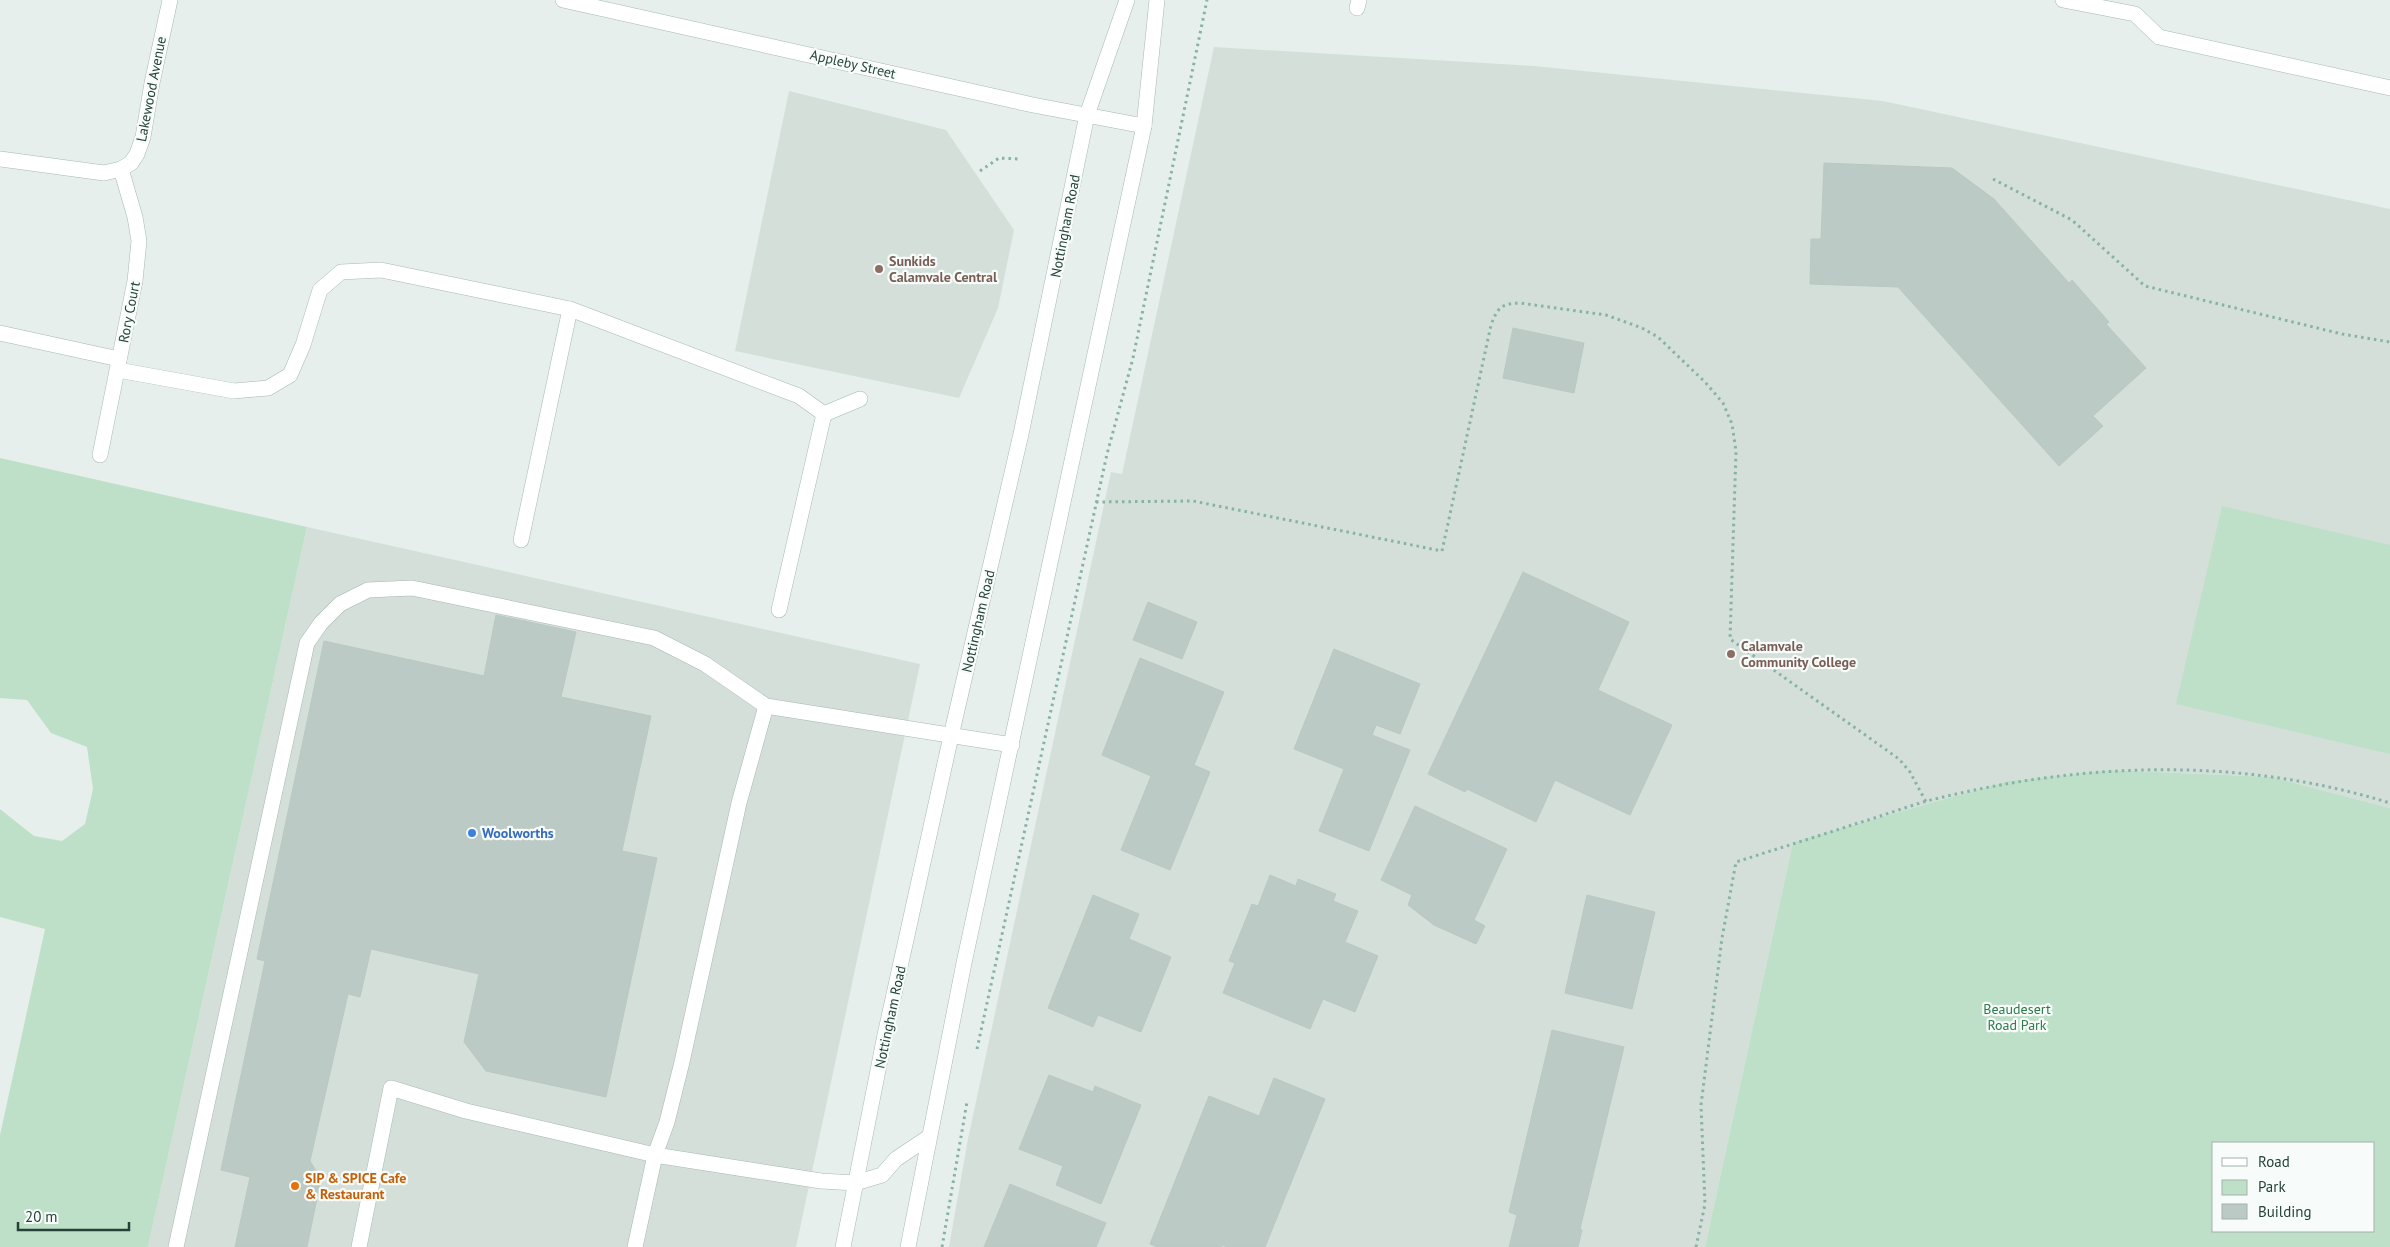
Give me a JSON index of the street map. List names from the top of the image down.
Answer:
{
  "streets": {
    "street": [
      "Appleby Street",
      "Lakewood Avenue",
      "Nottingham Road",
      "Rory Court"
    ]
  },
  "crossings": [
    ["Appleby Street", "Nottingham Road"],
    ["Lakewood Avenue", "Rory Court"]
  ],
  "parks": ["Beaudesert Road Park"],
  "places": [
    "Sunkids Calamvale Central",
    "Calamvale Community College",
    "Woolworths",
    "SIP & SPICE Cafe & Restaurant"
  ],
  "legend": ["Road", "Park", "Building"],
  "scale_bar": "20 m"
}
